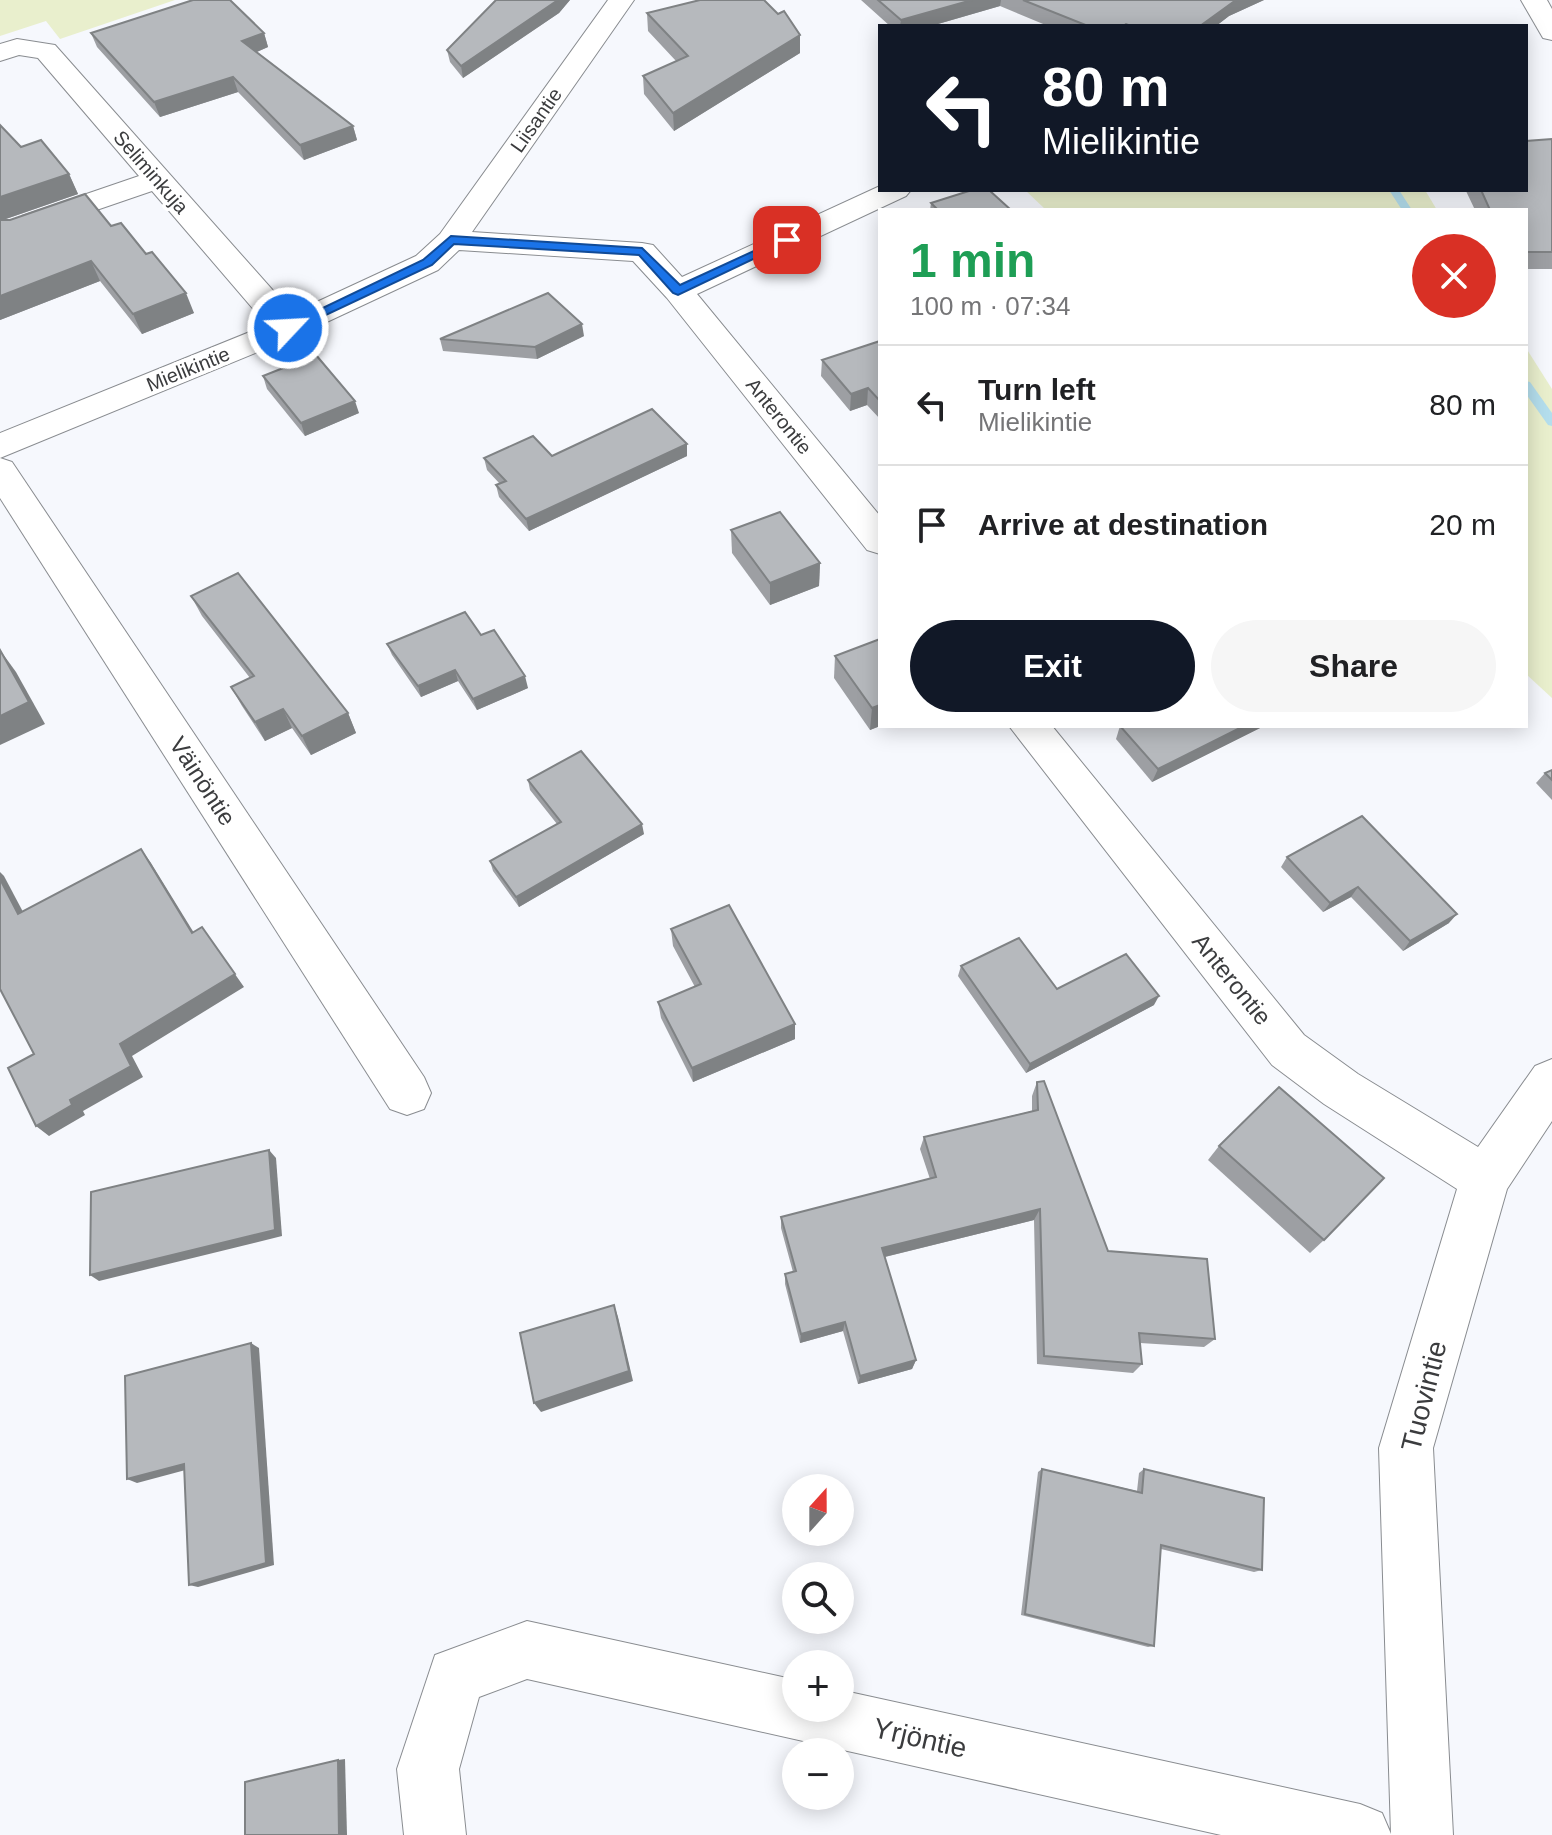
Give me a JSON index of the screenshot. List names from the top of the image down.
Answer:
{
  "streets": {
    "street": [
      "Liisantie",
      "Seliminkuja",
      "Mielikintie",
      "Anterontie",
      "Väinöntie",
      "Tuovintie",
      "Yrjöntie"
    ]
  },
  "crossings": [
    ["Liisantie", "Mielikintie"],
    ["Seliminkuja", "Mielikintie"],
    ["Anterontie", "Tuovintie"]
  ],
  "north": "top",
  "page": {
    "turn": ["80 m", "Mielikintie"],
    "heading": ["1 min", "100 m · 07:34"],
    "list": [
      {
        "name": "Turn left",
        "note": "Mielikintie",
        "value": "80 m"
      },
      {
        "name": "Arrive at destination",
        "value": "20 m"
      }
    ],
    "buttons": ["Exit", "Share"],
    "map_buttons": ["+", "−"]
  }
}
